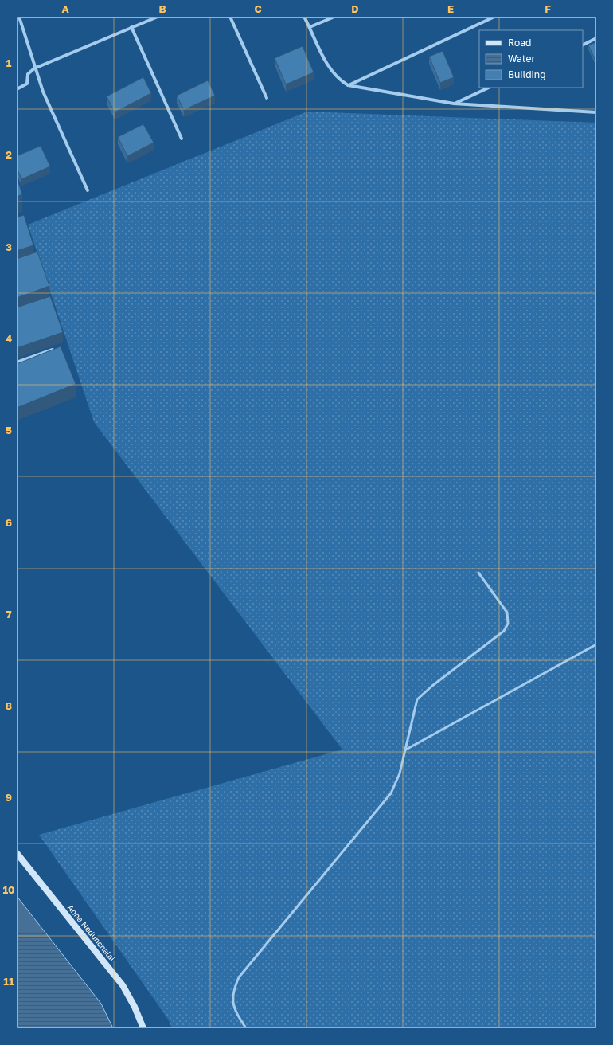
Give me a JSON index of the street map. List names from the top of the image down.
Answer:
{
  "streets": {
    "street": ["Anna Nedunchalai"]
  },
  "legend": ["Road", "Water", "Building"],
  "grid": {
    "columns": [
      "A",
      "B",
      "C",
      "D",
      "E",
      "F"
    ],
    "rows": [
      "1",
      "2",
      "3",
      "4",
      "5",
      "6",
      "7",
      "8",
      "9",
      "10",
      "11"
    ]
  }
}
